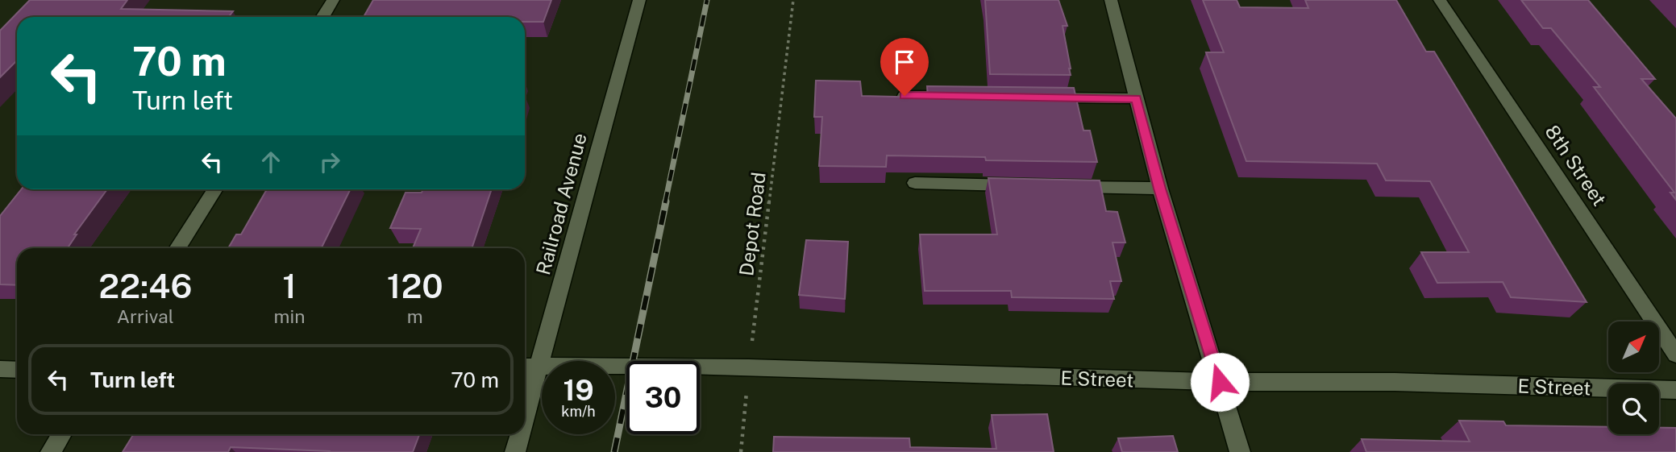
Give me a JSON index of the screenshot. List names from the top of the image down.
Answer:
{
  "streets": {
    "street": ["8th Street", "Railroad Avenue", "E Street"],
    "path": ["Depot Road"]
  },
  "crossings": [
    ["Railroad Avenue", "E Street"],
    ["Depot Road", "E Street"]
  ],
  "north": "top right",
  "page": {
    "turn": ["70 m", "Turn left"],
    "eta": [
      "22:46",
      "Arrival",
      "1",
      "min",
      "120",
      "m"
    ],
    "list": [
      {
        "name": "Turn left",
        "value": "70 m"
      }
    ],
    "speed": "19 km/h",
    "limit": "30"
  }
}
